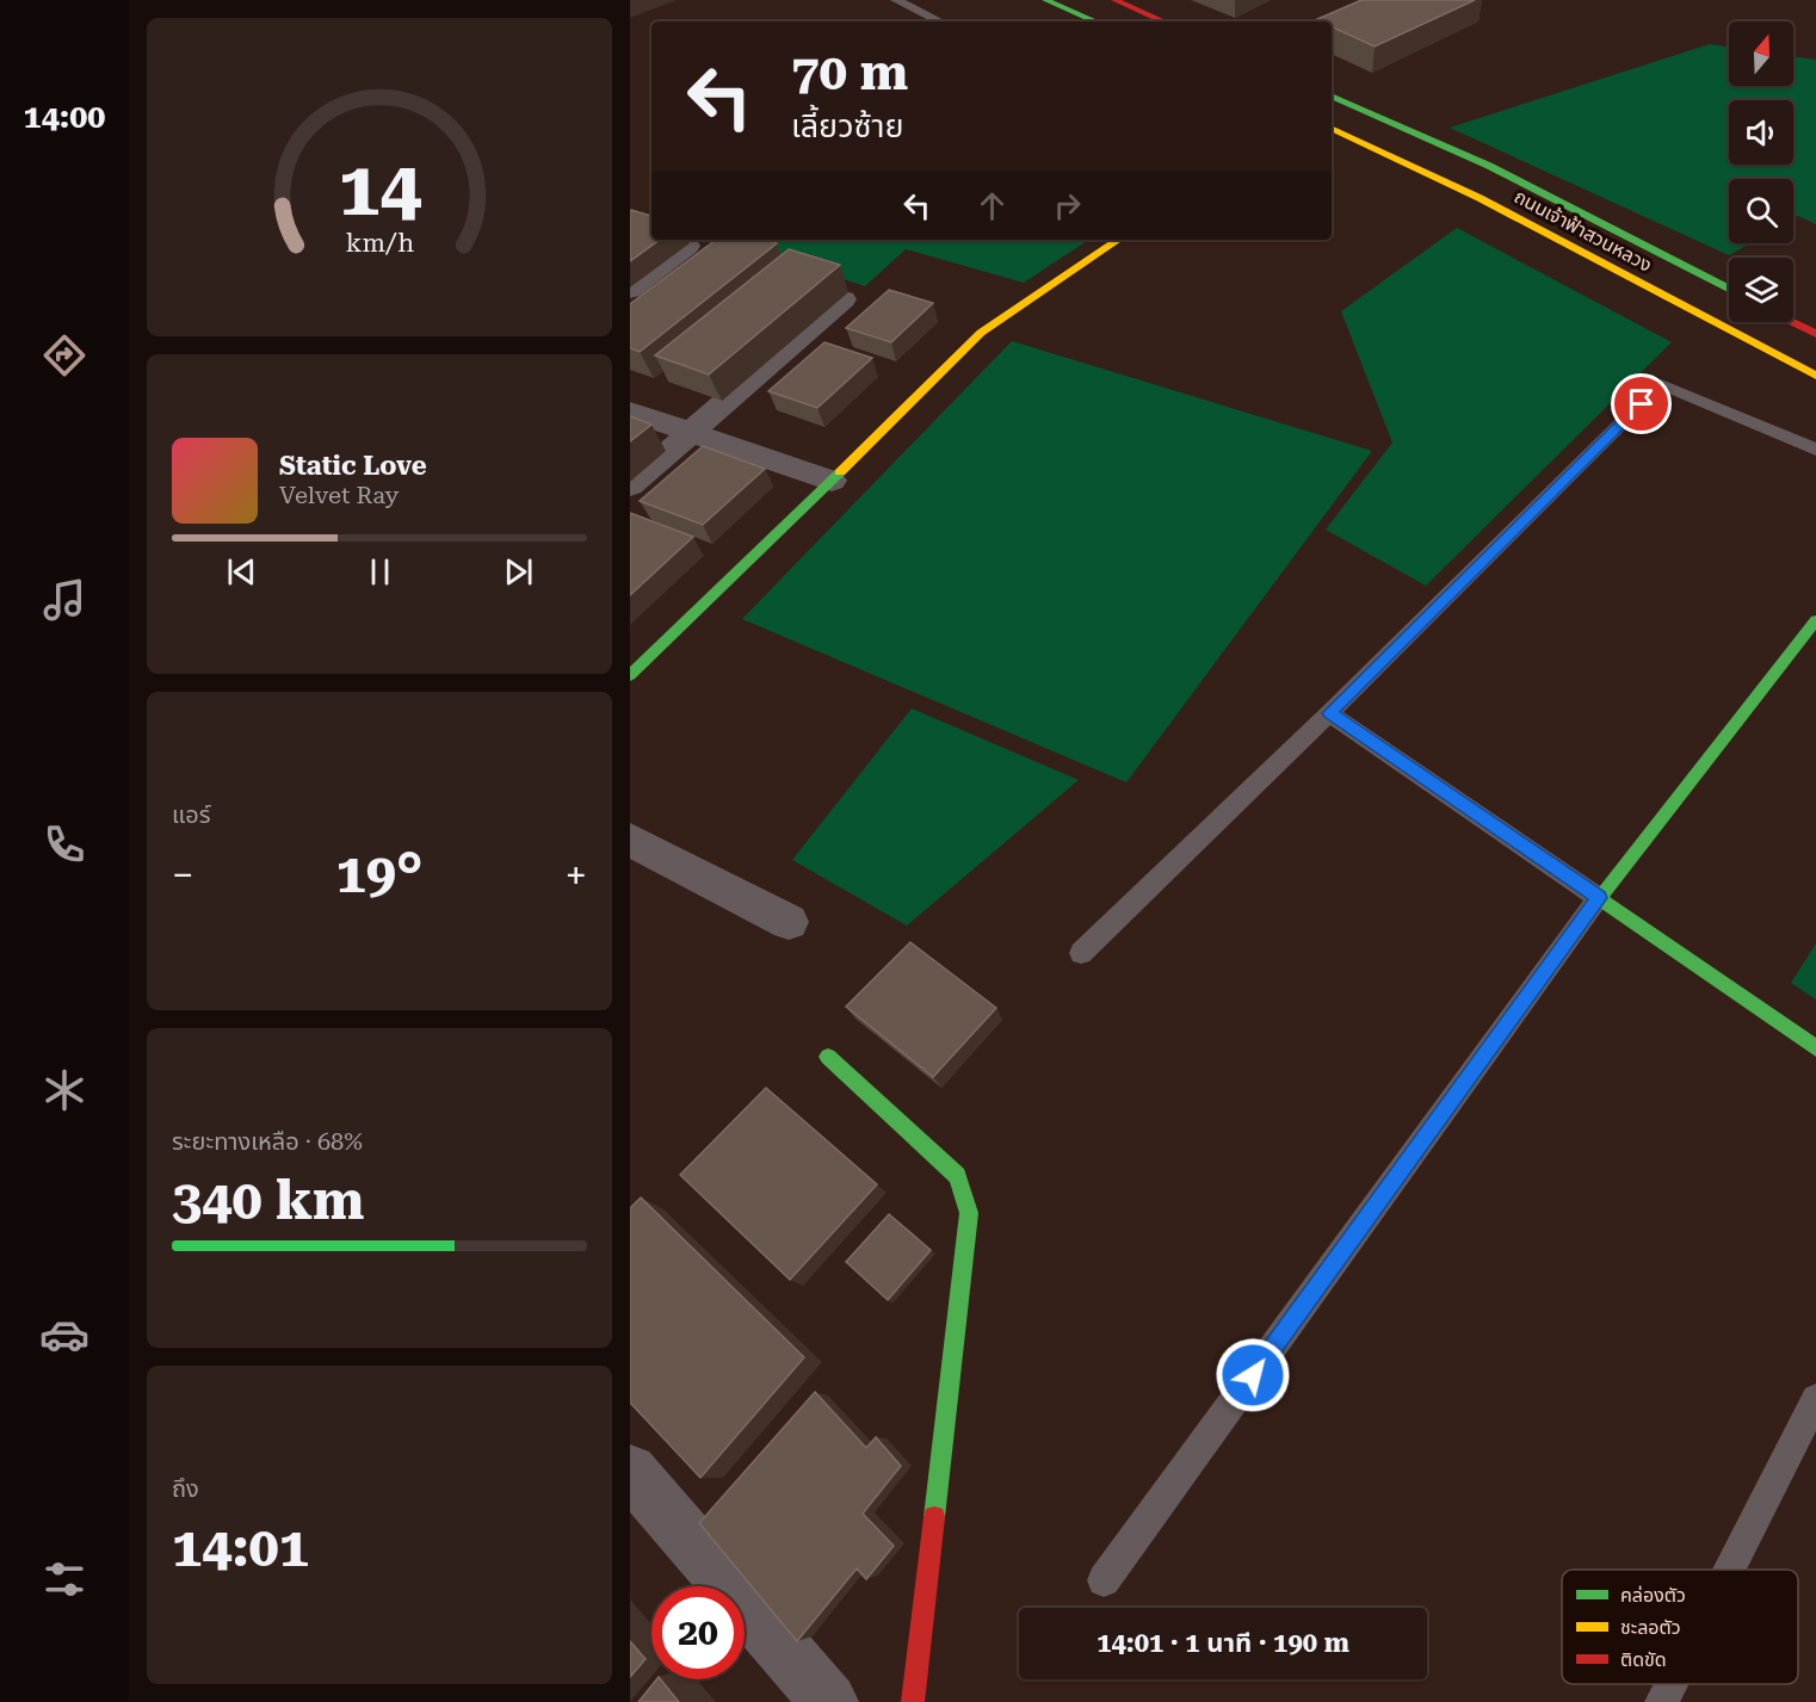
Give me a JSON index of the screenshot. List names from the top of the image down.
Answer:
{
  "streets": {
    "street": ["ถนนเจ้าฟ้าสวนหลวง"]
  },
  "legend": ["คล่องตัว", "ชะลอตัว", "ติดขัด"],
  "north": "top",
  "page": {
    "tabs": "14:00",
    "turn": ["70 m", "เลี้ยวซ้าย"],
    "song": ["Static Love", "Velvet Ray"],
    "tile": [
      "แอร์",
      ["ระยะทางเหลือ · 68%", "340 km"],
      ["ถึง", "14:01"]
    ],
    "heat": ["−", "19°", "+"],
    "limit": "20",
    "trip": "14:01 · 1 นาที · 190 m",
    "gauge": ["14", "km/h"]
  }
}
